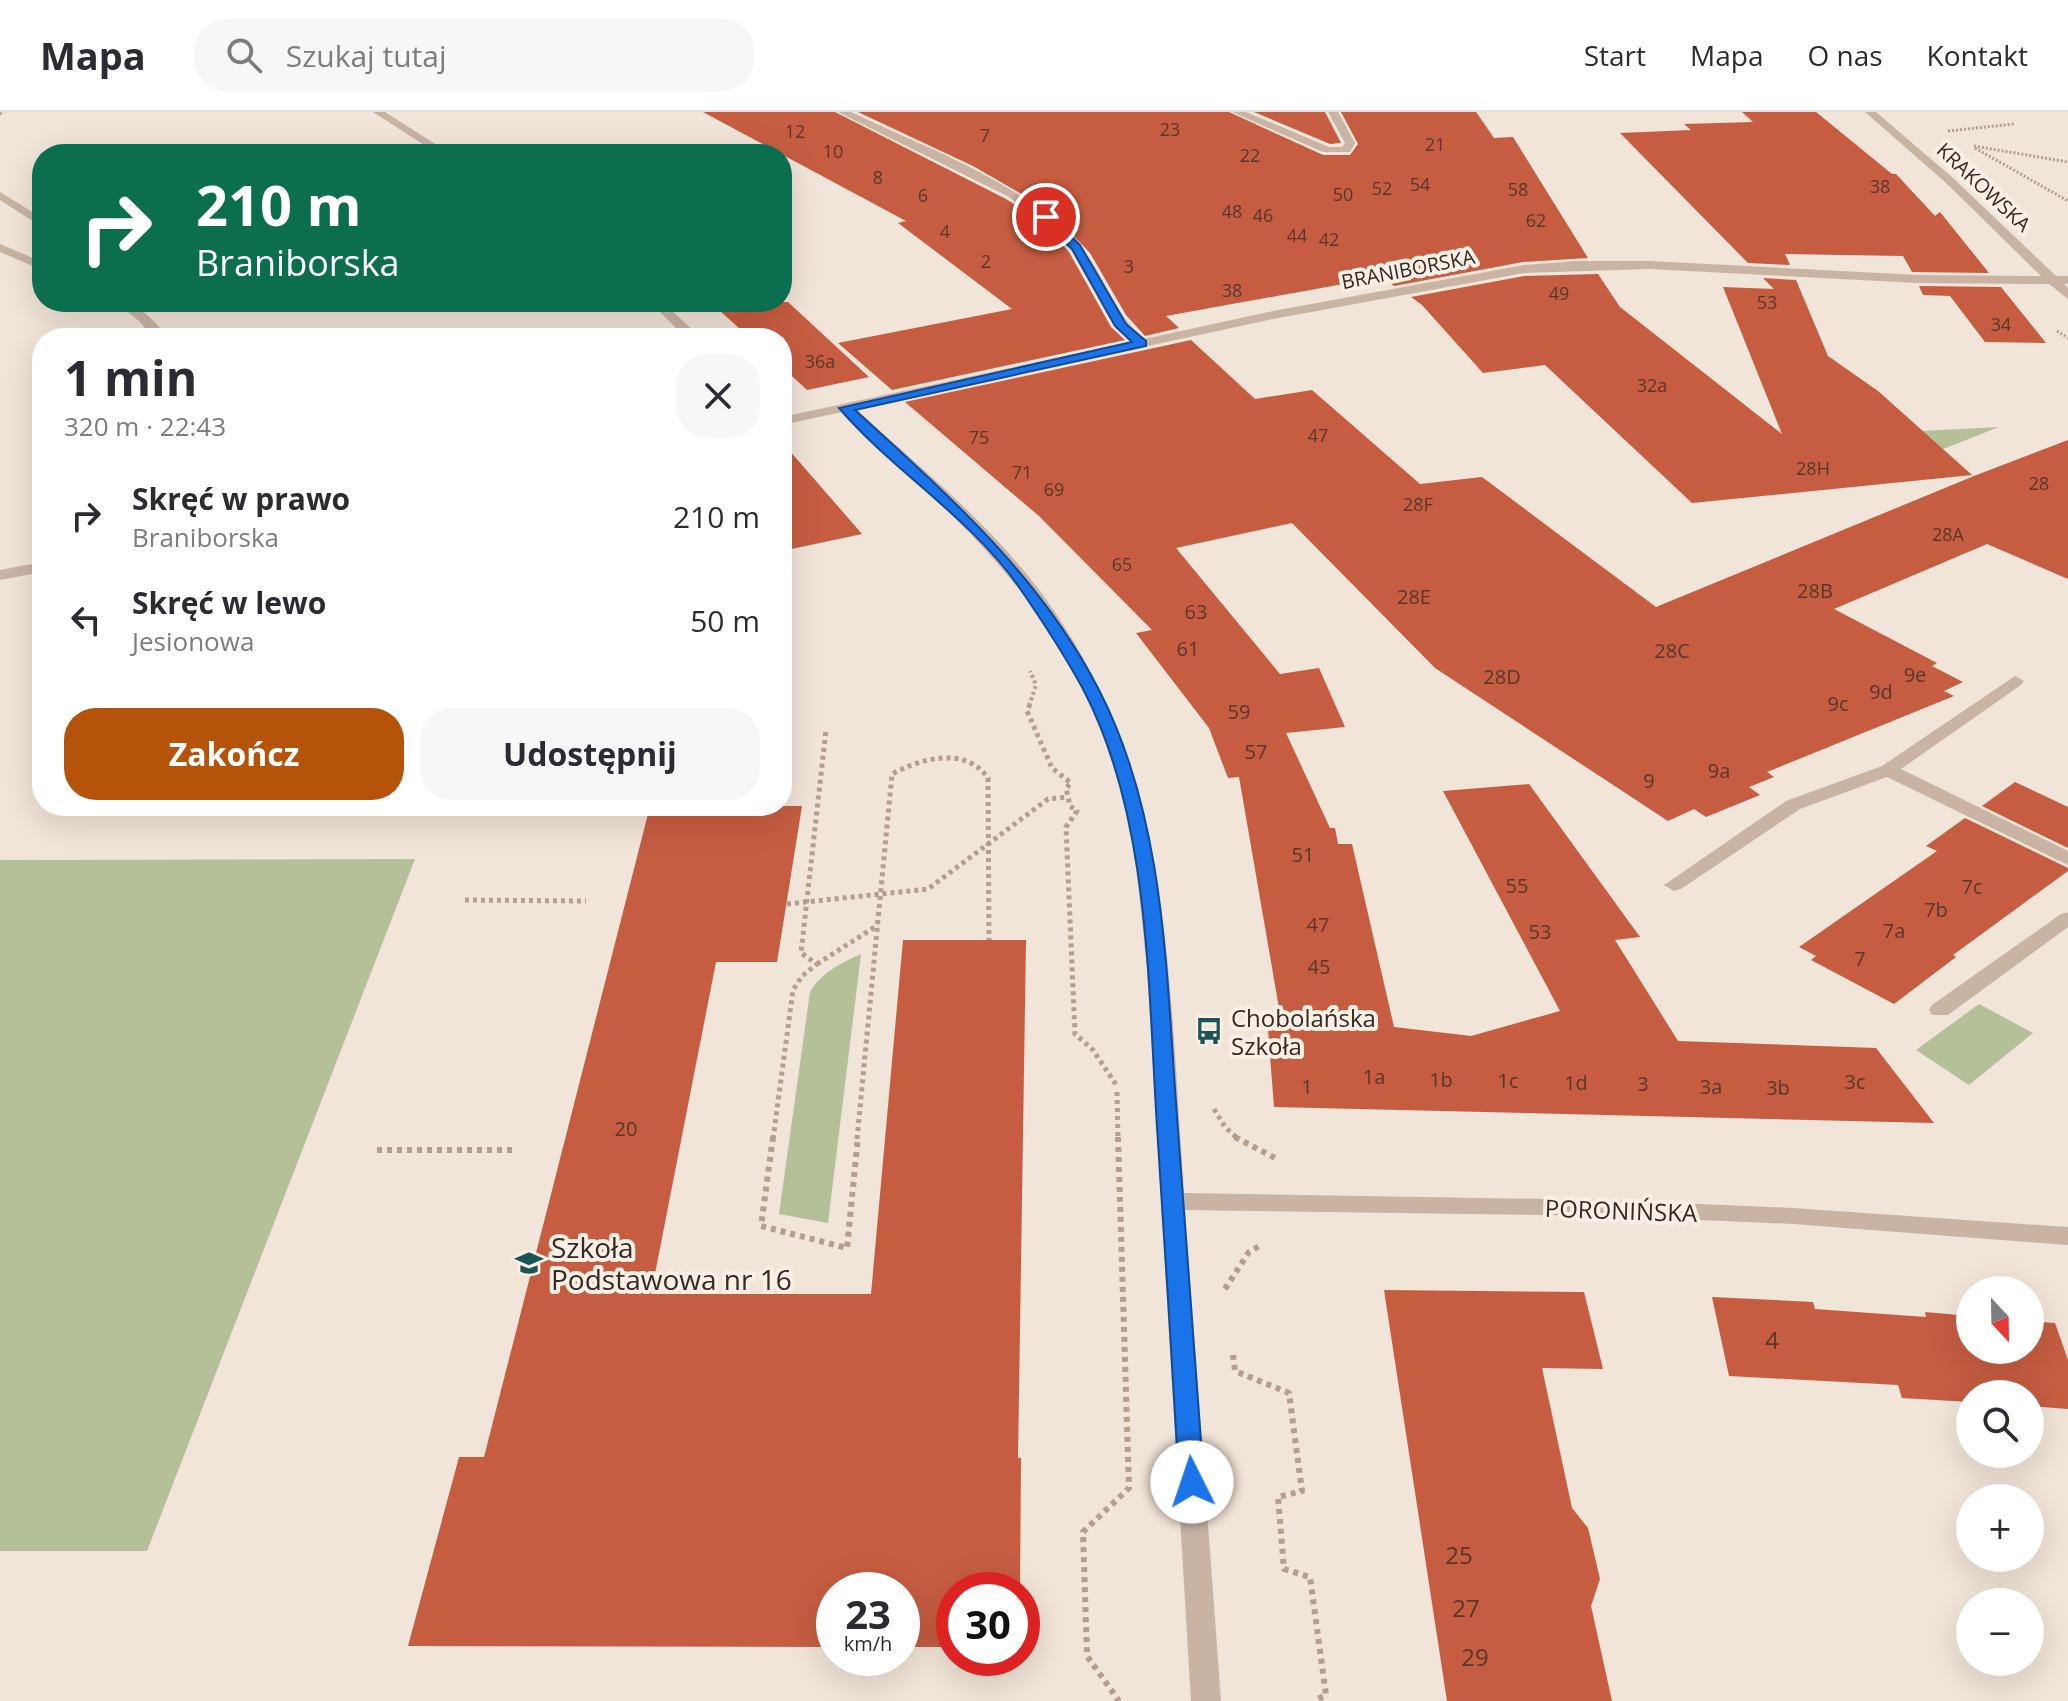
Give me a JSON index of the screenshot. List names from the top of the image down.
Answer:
{
  "streets": {
    "street": ["KRAKOWSKA", "BRANIBORSKA", "PORONIŃSKA"]
  },
  "crossings": [
    ["KRAKOWSKA", "BRANIBORSKA"]
  ],
  "places": {
    "bus stop": ["Chobolańska Szkoła"],
    "school or university": ["Szkoła Podstawowa nr 16"]
  },
  "house_numbers": [
    "23",
    "12",
    "7",
    "21",
    "10",
    "22",
    "8",
    "54",
    "38",
    "52",
    "58",
    "50",
    "6",
    "48",
    "46",
    "62",
    "4",
    "44",
    "42",
    "2",
    "3",
    "38",
    "49",
    "53",
    "34",
    "36a",
    "32a",
    "47",
    "75",
    "28H",
    "71",
    "28",
    "69",
    "28F",
    "28A",
    "65",
    "28B",
    "28E",
    "63",
    "61",
    "28C",
    "9e",
    "28D",
    "9d",
    "9c",
    "59",
    "57",
    "9a",
    "9",
    "51",
    "55",
    "7c",
    "7b",
    "47",
    "7a",
    "53",
    "7",
    "45",
    "1a",
    "1b",
    "1c",
    "3c",
    "1d",
    "3",
    "1",
    "3a",
    "3b",
    "20",
    "4",
    "25",
    "27",
    "29"
  ],
  "north": "bottom",
  "page": {
    "header": "Mapa",
    "search": "Szukaj tutaj",
    "nav": [
      "Start",
      "Mapa",
      "O nas",
      "Kontakt"
    ],
    "turn": ["210 m", "Braniborska"],
    "heading": ["1 min", "320 m · 22:43"],
    "list": [
      {
        "name": "Skręć w prawo",
        "note": "Braniborska",
        "value": "210 m"
      },
      {
        "name": "Skręć w lewo",
        "note": "Jesionowa",
        "value": "50 m"
      }
    ],
    "buttons": ["Zakończ", "Udostępnij"],
    "map_buttons": ["+", "−"],
    "speed": "23 km/h",
    "limit": "30"
  }
}
